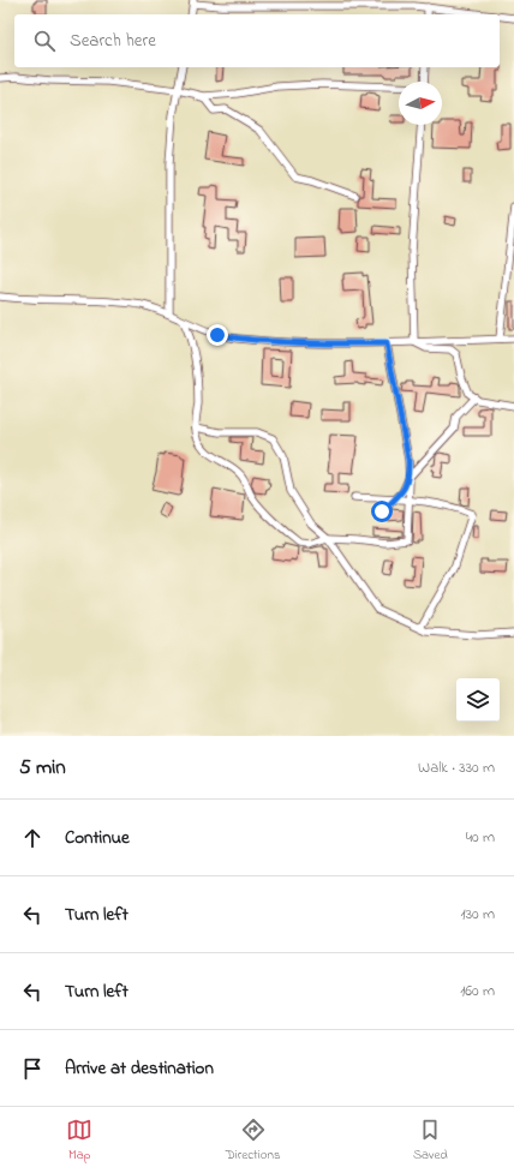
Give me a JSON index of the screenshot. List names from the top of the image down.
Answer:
{
  "north": "right",
  "page": {
    "search": "Search here",
    "heading": ["5 min", "Walk · 330 m"],
    "list": [
      ["Continue", "40 m"],
      ["Turn left", "130 m"],
      ["Turn left", "160 m"],
      "Arrive at destination"
    ],
    "nav": ["Map", "Directions", "Saved"]
  }
}
